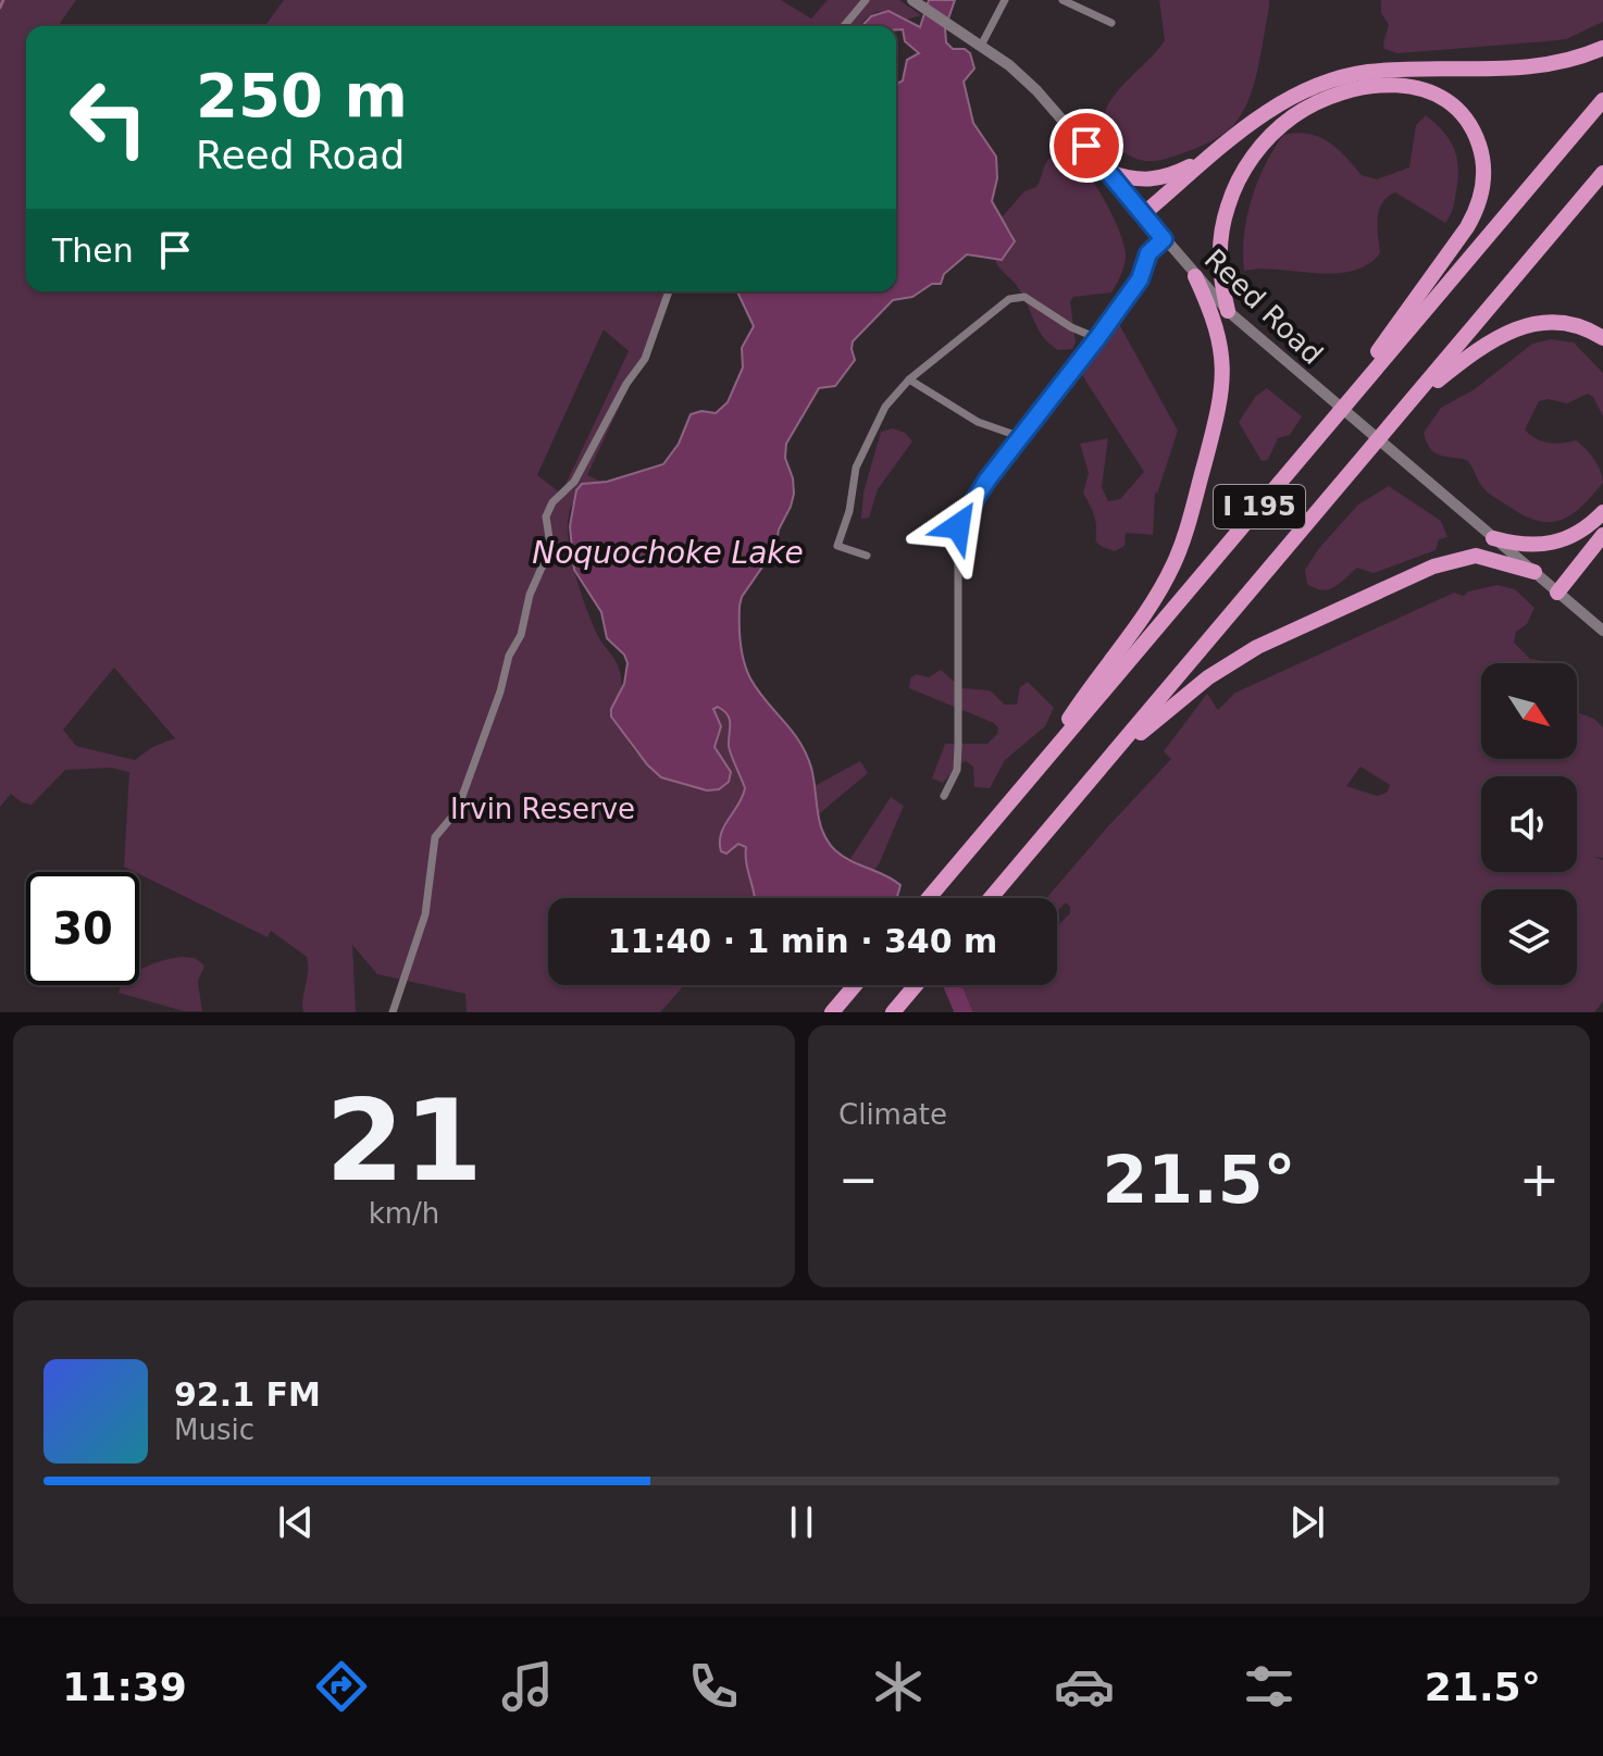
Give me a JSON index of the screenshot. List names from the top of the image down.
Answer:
{
  "streets": {
    "highway": ["I 195"],
    "street": ["Reed Road"]
  },
  "water": ["Noquochoke Lake"],
  "parks": ["Irvin Reserve"],
  "north": "bottom right",
  "page": {
    "turn": ["250 m", "Reed Road"],
    "then": "Then",
    "limit": "30",
    "trip": "11:40 · 1 min · 340 m",
    "tile": [
      ["21", "km/h"],
      "Climate"
    ],
    "heat": ["−", "21.5°", "+"],
    "song": ["92.1 FM", "Music"],
    "tabs": ["11:39", "21.5°"]
  }
}
